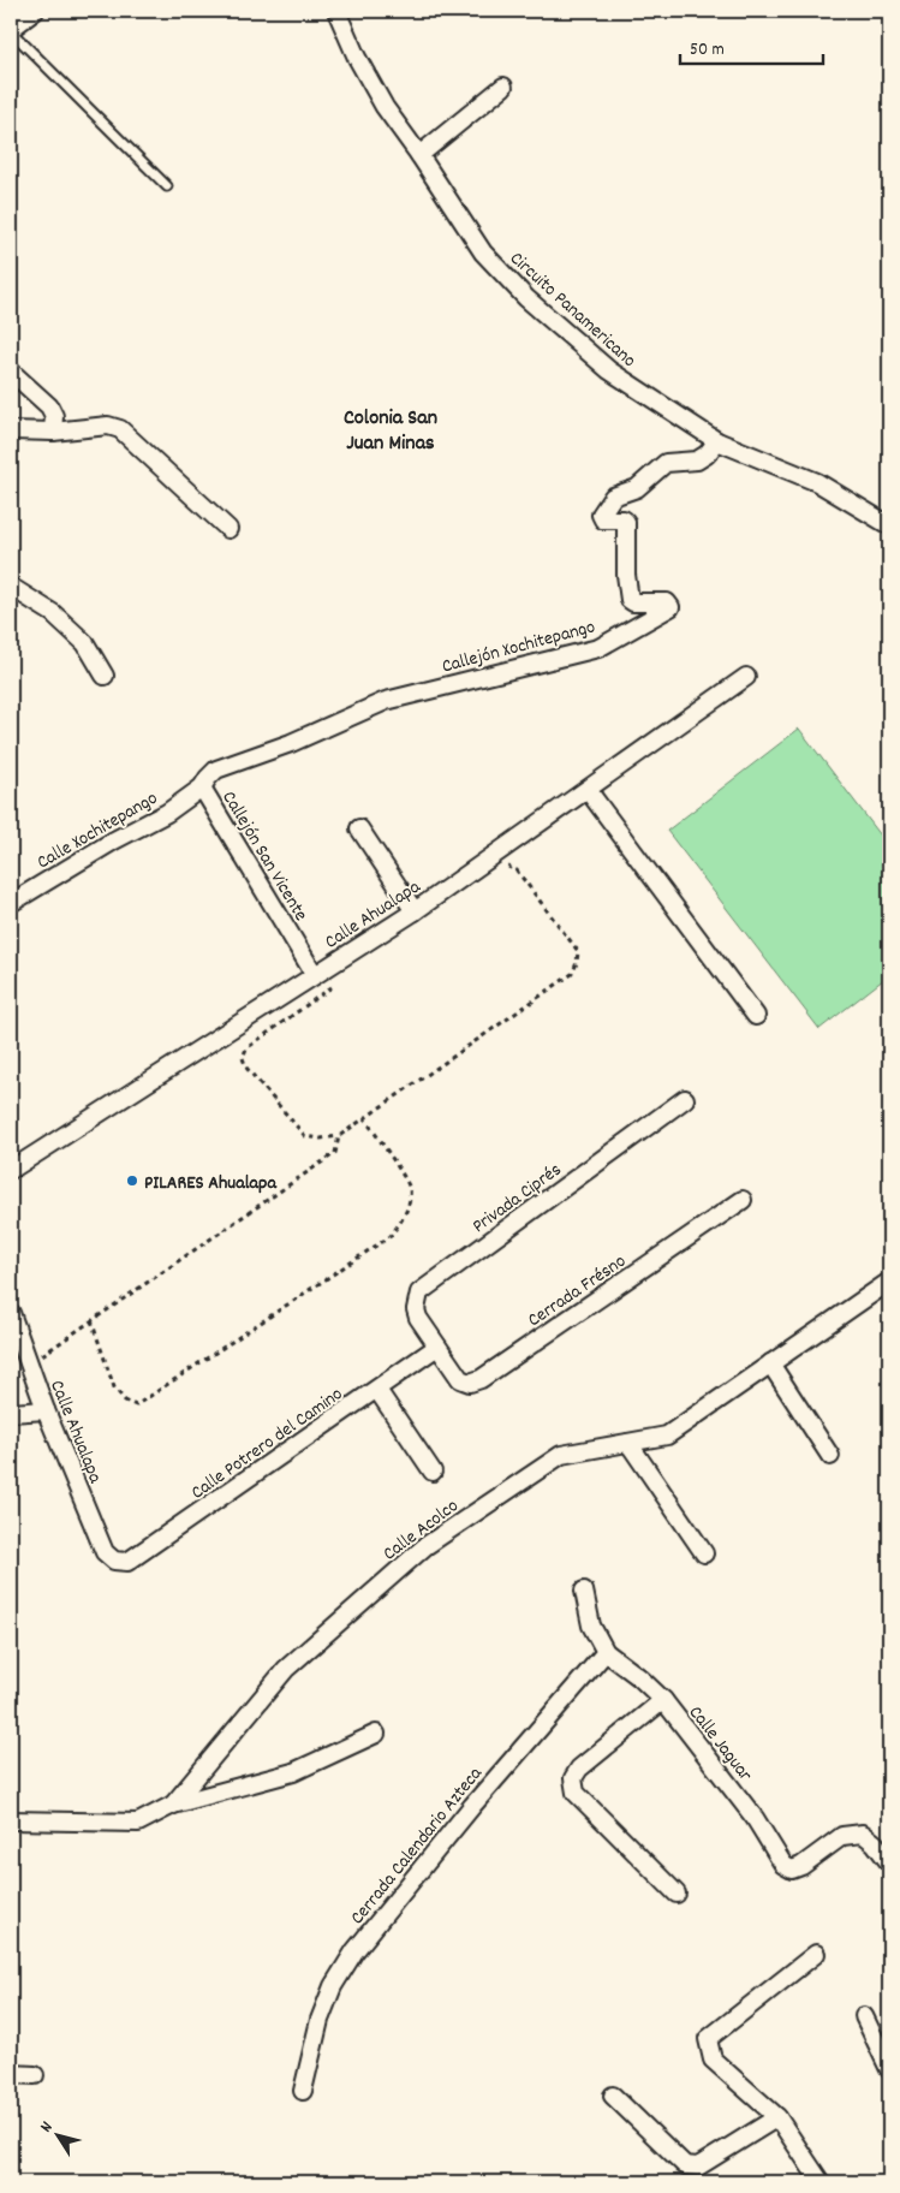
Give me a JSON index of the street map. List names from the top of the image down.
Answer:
{
  "streets": {
    "street": [
      "Circuito Panamericano",
      "Callejón Xochitepango",
      "Calle Xochitepango",
      "Callejón San Vicente",
      "Calle Ahualapa",
      "Privada Ciprés",
      "Cerrada Frésno",
      "Calle Potrero del Camino",
      "Calle Acolco",
      "Calle Jaguar",
      "Cerrada Calendario Azteca"
    ]
  },
  "crossings": [
    ["Circuito Panamericano", "Callejón Xochitepango"],
    ["Callejón Xochitepango", "Calle Xochitepango"],
    ["Callejón Xochitepango", "Callejón San Vicente"],
    ["Calle Xochitepango", "Callejón San Vicente"],
    ["Callejón San Vicente", "Calle Ahualapa"],
    ["Calle Ahualapa", "Calle Potrero del Camino"],
    ["Privada Ciprés", "Cerrada Frésno"],
    ["Privada Ciprés", "Calle Potrero del Camino"],
    ["Cerrada Frésno", "Calle Potrero del Camino"],
    ["Calle Jaguar", "Cerrada Calendario Azteca"]
  ],
  "districts": ["Colonia San Juan Minas"],
  "places": ["PILARES Ahualapa"],
  "scale_bar": "50 m",
  "north": "top left"
}
